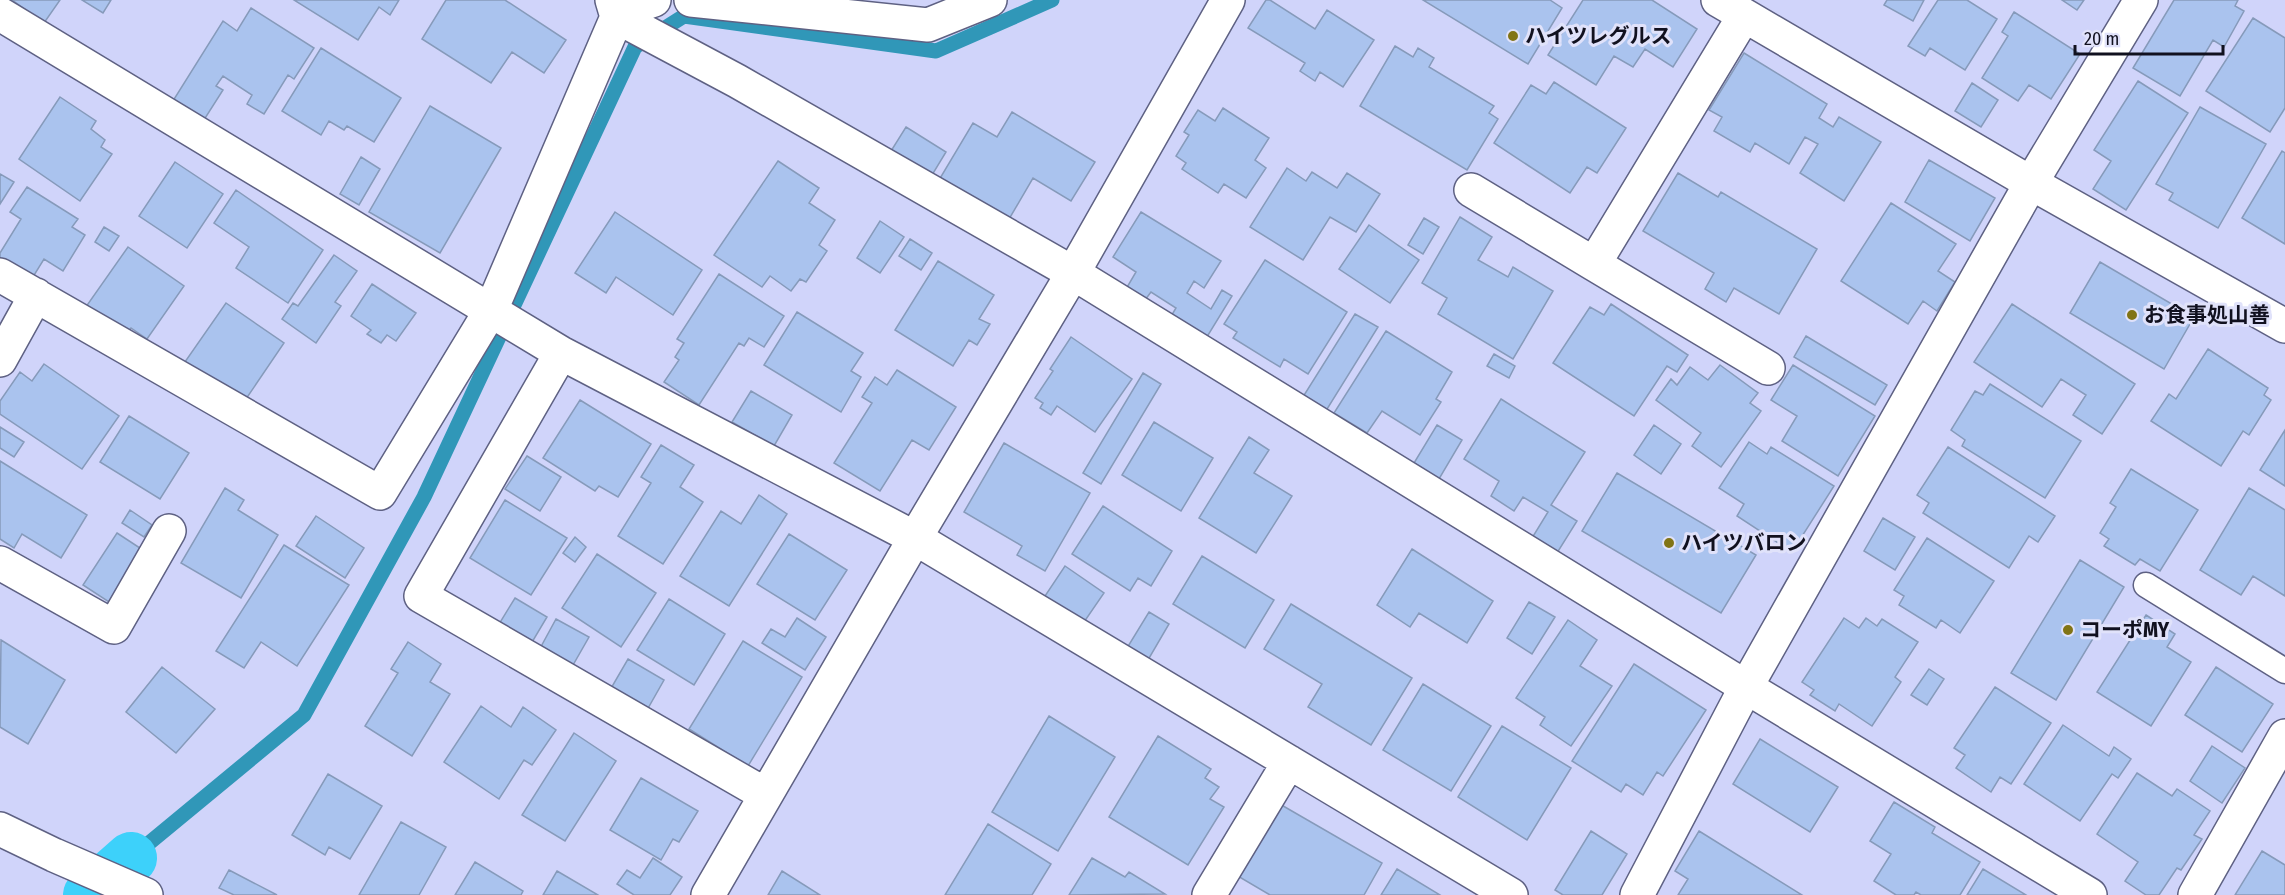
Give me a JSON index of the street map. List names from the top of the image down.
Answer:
{
  "places": [
    "ハイツレグルス",
    "お食事処山善",
    "ハイツバロン",
    "コーポMY"
  ],
  "scale_bar": "20 m"
}
